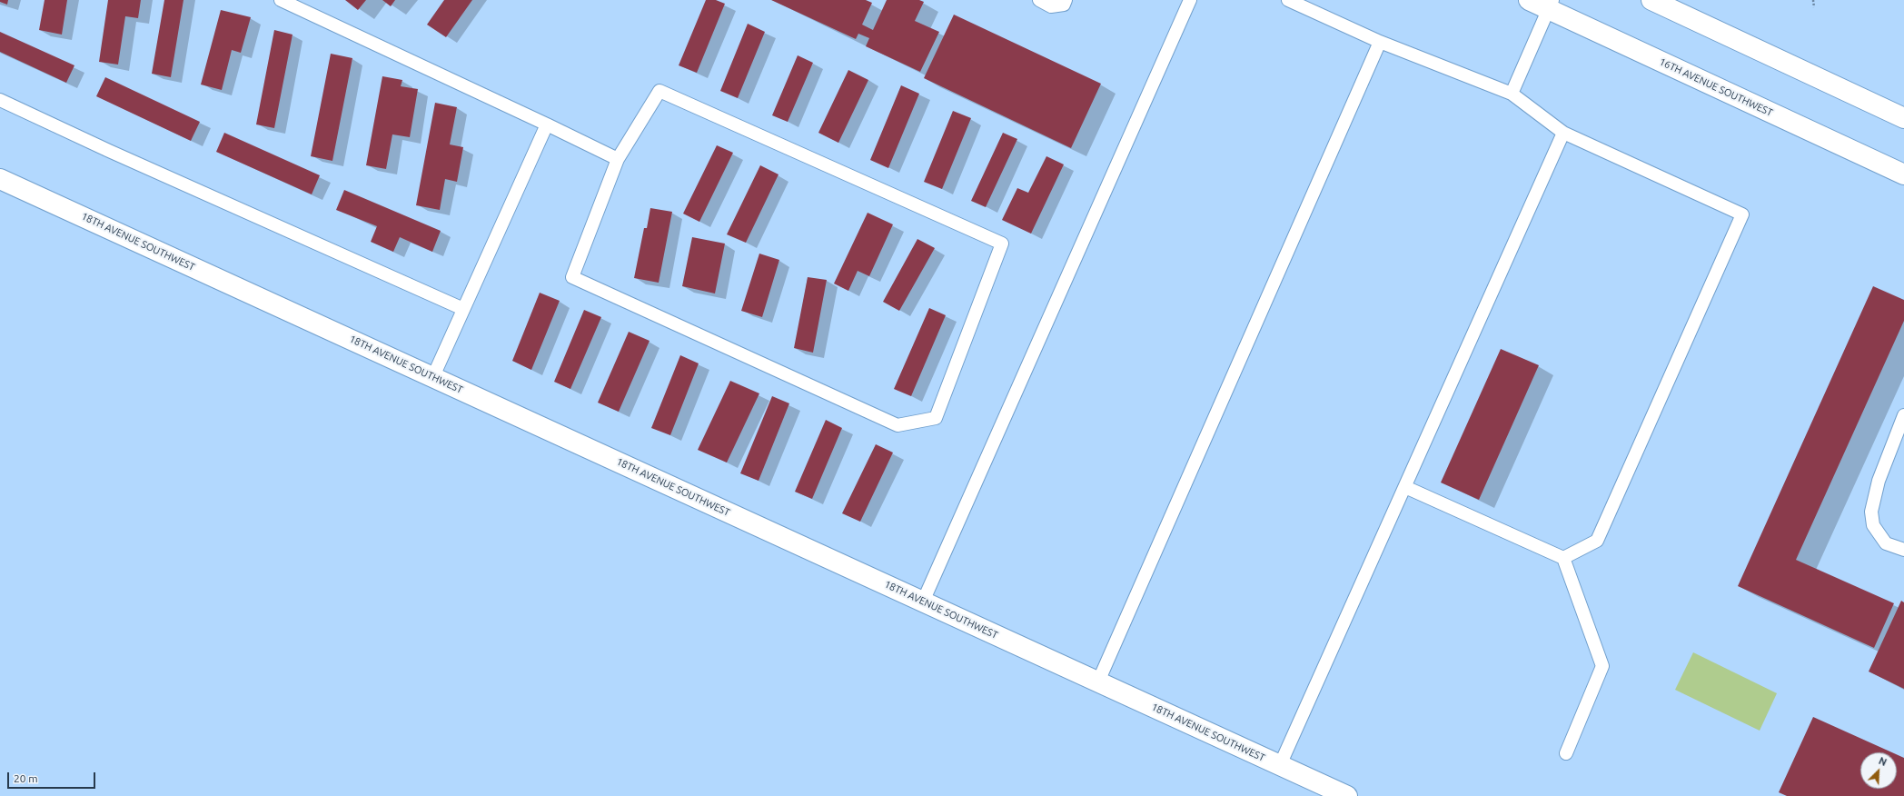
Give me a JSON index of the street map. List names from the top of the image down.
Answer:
{
  "streets": {
    "street": ["16TH AVENUE SOUTHWEST", "18TH AVENUE SOUTHWEST"]
  },
  "scale_bar": "20 m",
  "north": "top right"
}
